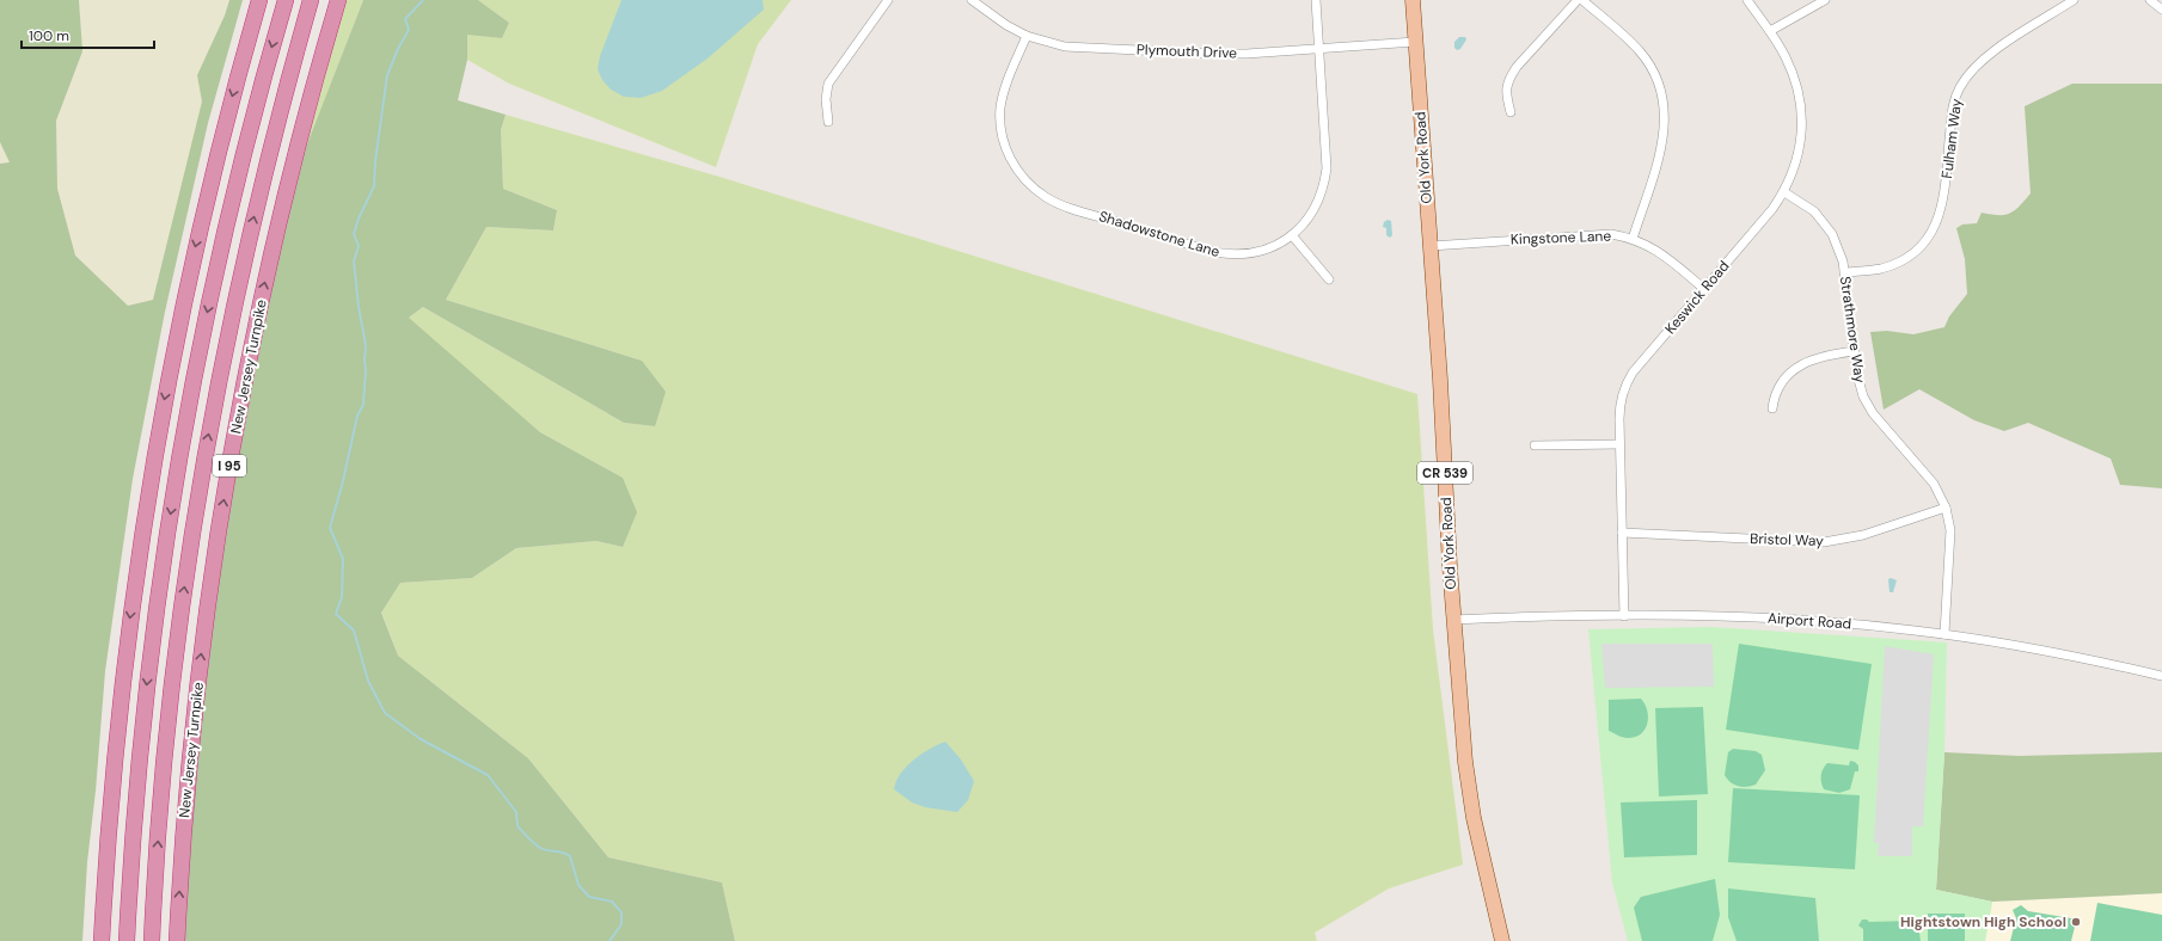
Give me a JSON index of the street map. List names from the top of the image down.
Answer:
{
  "streets": {
    "highway": ["New Jersey Turnpike", "I 95"],
    "main road": ["Old York Road", "CR 539"],
    "street": [
      "Plymouth Drive",
      "Fulham Way",
      "Shadowstone Lane",
      "Kingstone Lane",
      "Keswick Road",
      "Strathmore Way",
      "Bristol Way",
      "Airport Road"
    ]
  },
  "crossings": [
    ["Plymouth Drive", "Old York Road"],
    ["Plymouth Drive", "Shadowstone Lane"],
    ["Fulham Way", "Strathmore Way"],
    ["Old York Road", "Kingstone Lane"],
    ["Old York Road", "Airport Road"],
    ["Kingstone Lane", "Keswick Road"],
    ["Keswick Road", "Strathmore Way"],
    ["Keswick Road", "Bristol Way"],
    ["Keswick Road", "Airport Road"],
    ["Strathmore Way", "Bristol Way"],
    ["Strathmore Way", "Airport Road"]
  ],
  "places": ["Hightstown High School"],
  "scale_bar": "100 m"
}
